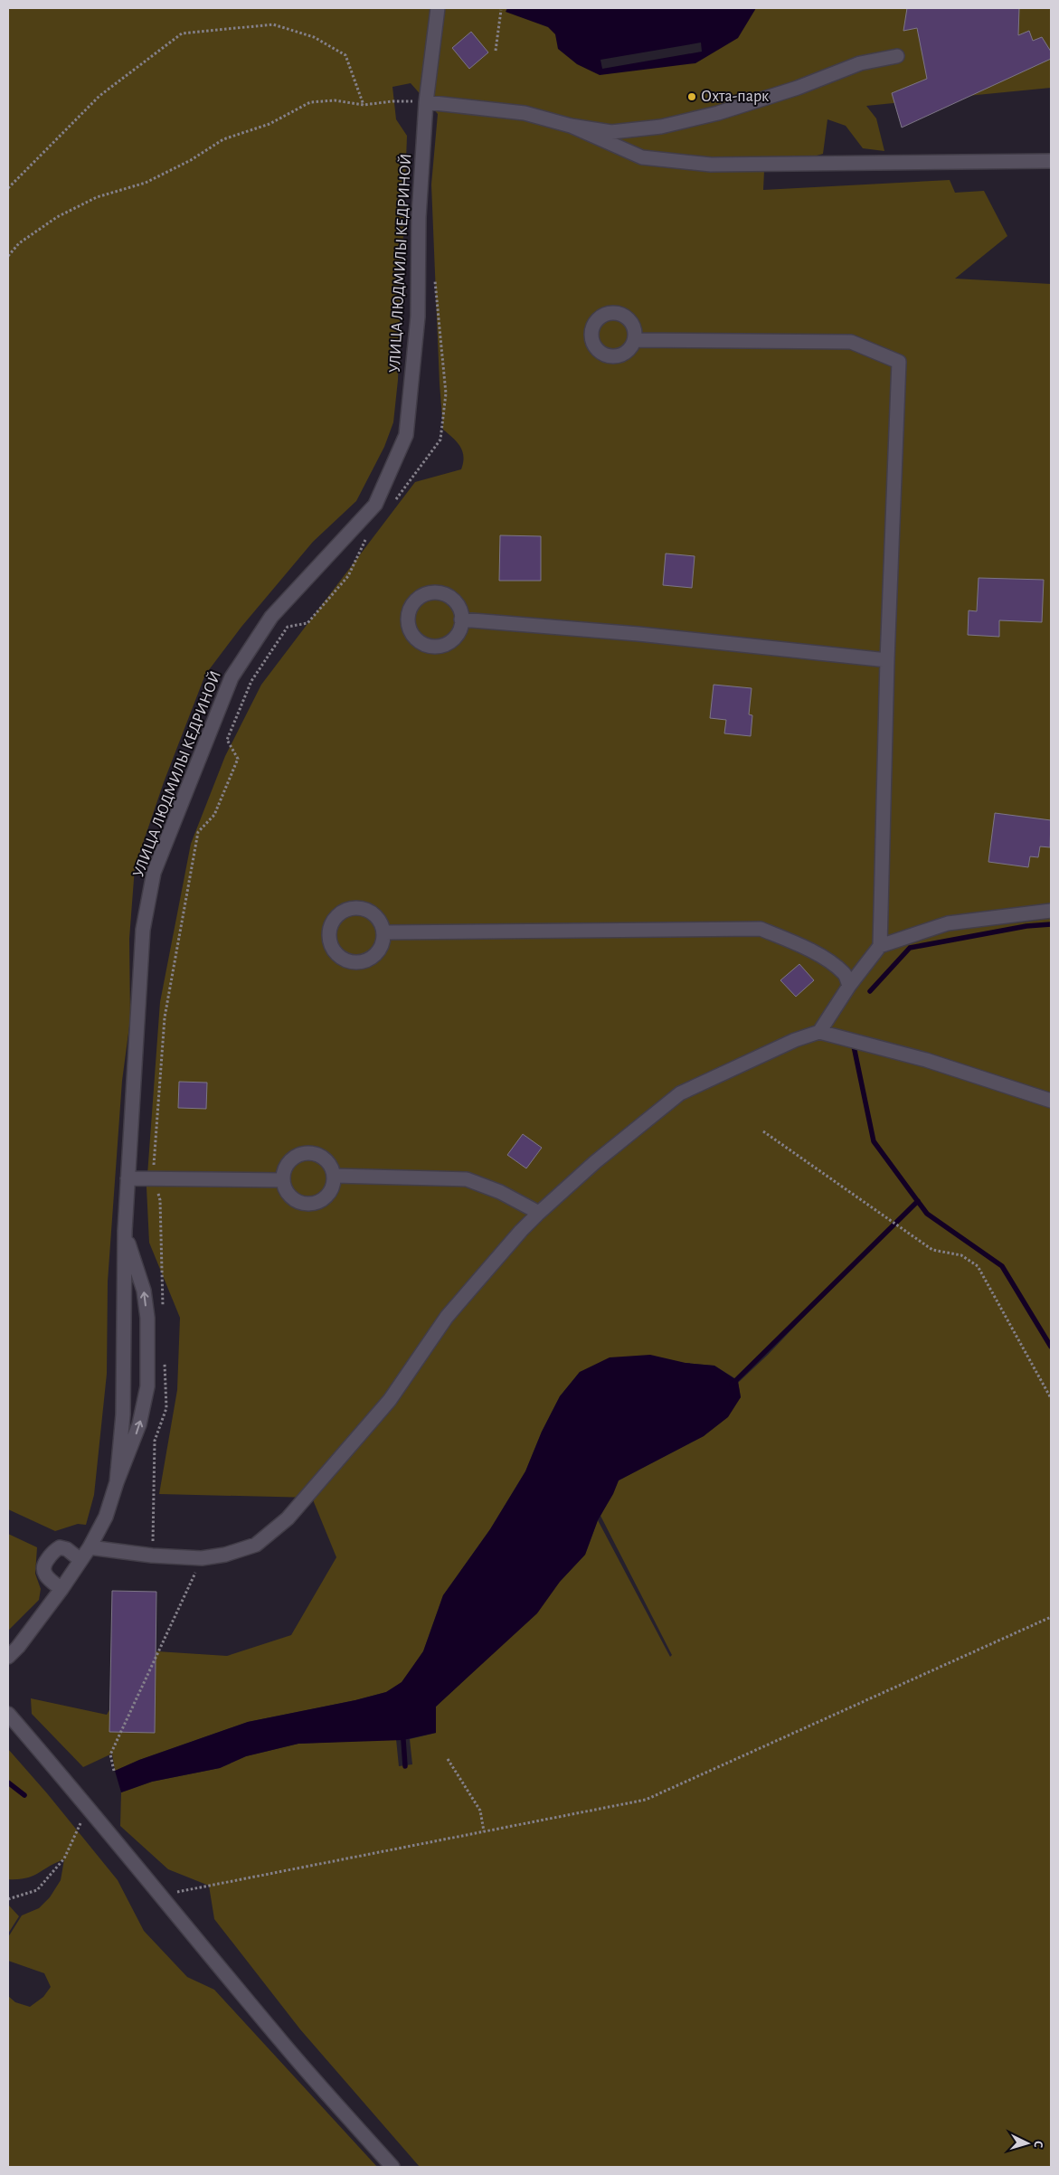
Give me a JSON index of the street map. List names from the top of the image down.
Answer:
{
  "streets": {
    "street": ["УЛИЦА ЛЮДМИЛЫ КЕДРИНОЙ"]
  },
  "places": ["Охта-парк"],
  "north": "right"
}
